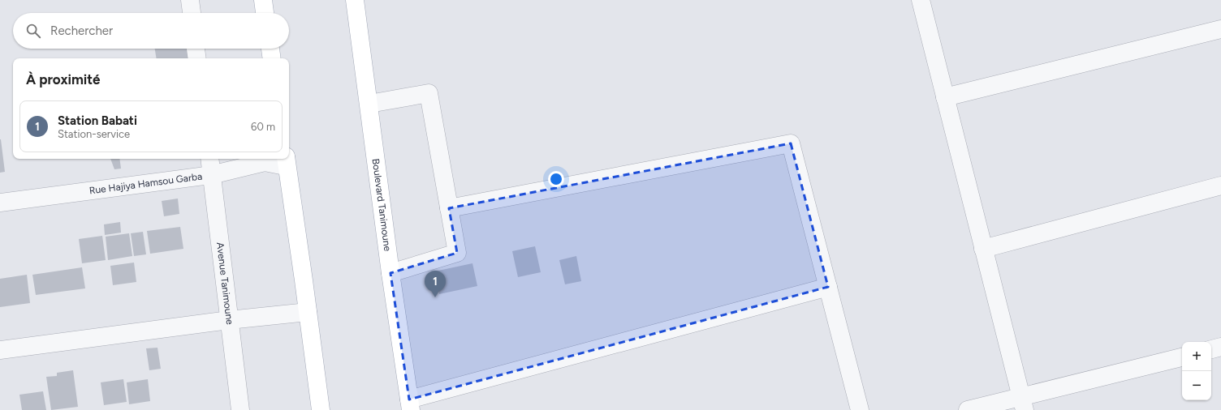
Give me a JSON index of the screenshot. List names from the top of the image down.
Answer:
{
  "streets": {
    "main road": ["Boulevard Tanimoune"],
    "street": ["Rue Hajiya Hamsou Garba", "Avenue Tanimoune"]
  },
  "crossings": [
    ["Rue Hajiya Hamsou Garba", "Avenue Tanimoune"]
  ],
  "page": {
    "search": "Rechercher",
    "heading": "À proximité",
    "list": [
      {
        "mark": "1",
        "name": "Station Babati",
        "note": "Station-service",
        "value": "60 m"
      }
    ],
    "pins": "1",
    "map_buttons": ["+", "−"]
  }
}
